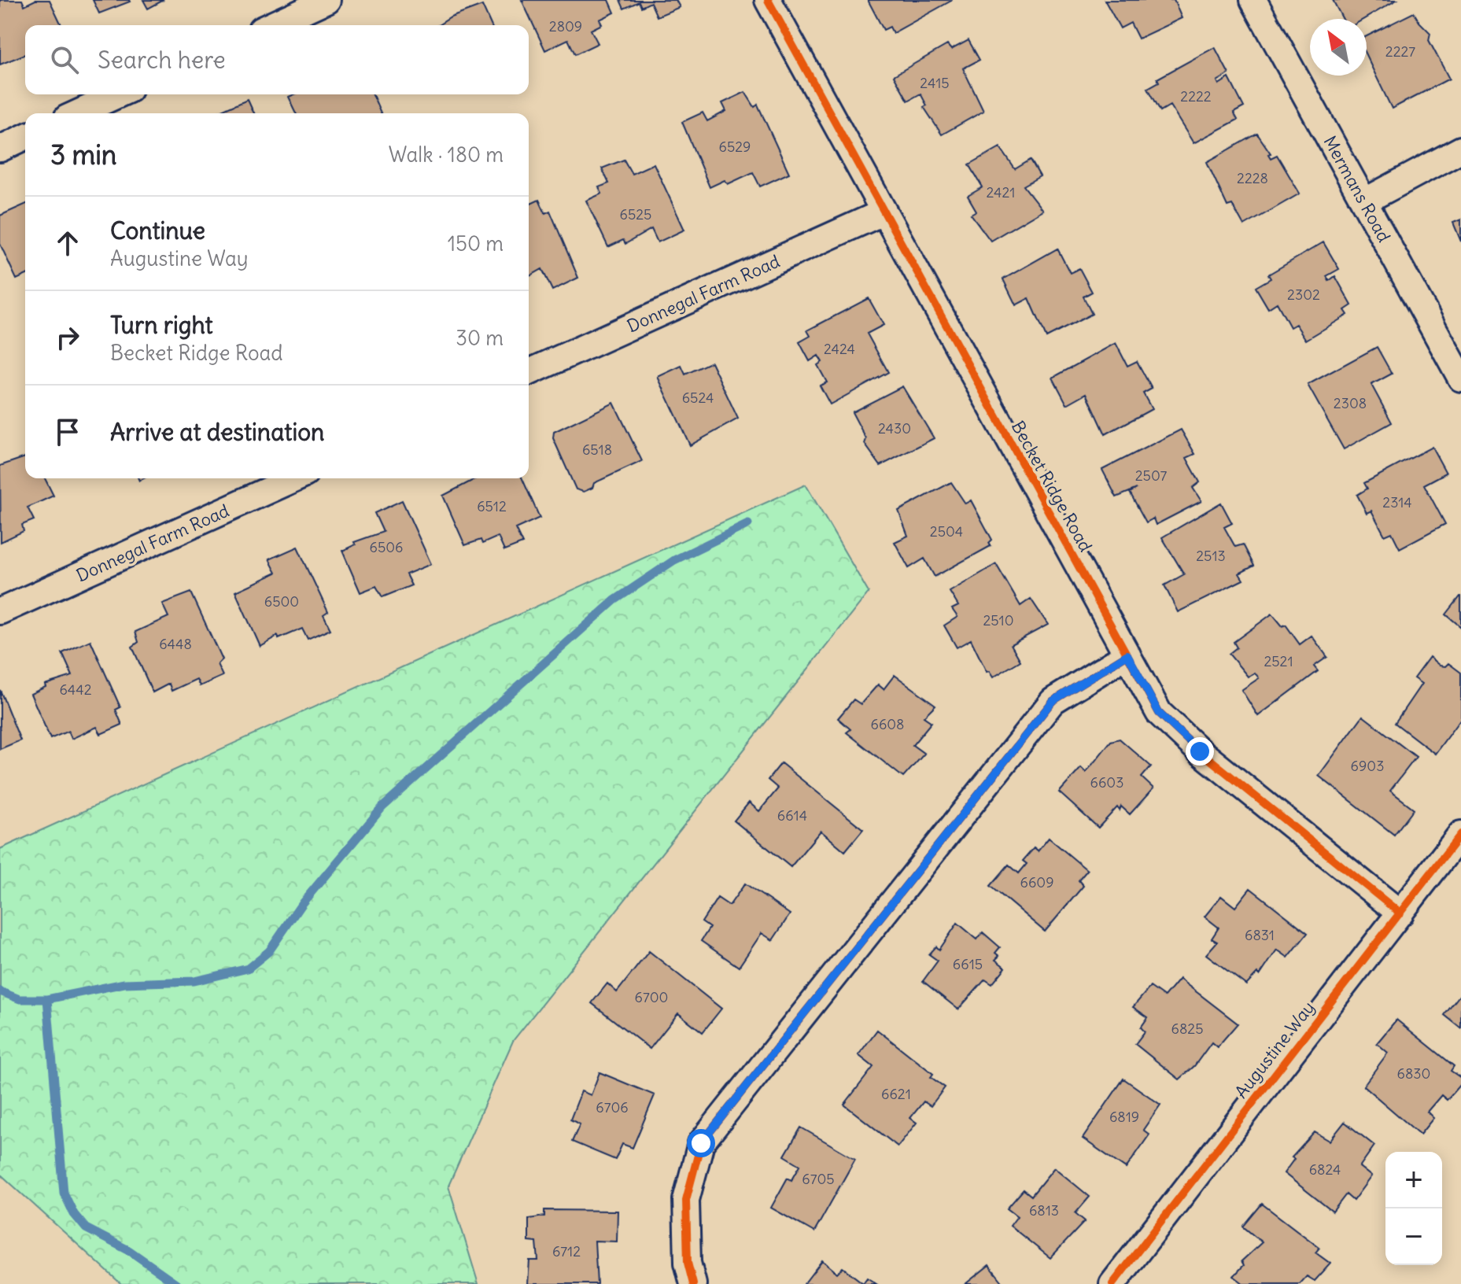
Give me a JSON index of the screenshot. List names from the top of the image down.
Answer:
{
  "streets": {
    "street": [
      "Mermans Road",
      "Donnegal Farm Road",
      "Becket Ridge Road",
      "Augustine Way"
    ]
  },
  "crossings": [
    ["Donnegal Farm Road", "Becket Ridge Road"],
    ["Becket Ridge Road", "Augustine Way"]
  ],
  "house_numbers": [
    "2809",
    "2227",
    "2415",
    "2222",
    "6529",
    "2228",
    "2421",
    "6525",
    "2302",
    "2424",
    "6524",
    "2308",
    "2430",
    "6518",
    "2507",
    "2314",
    "6512",
    "2504",
    "6506",
    "2513",
    "6500",
    "2510",
    "6448",
    "2521",
    "6442",
    "6608",
    "6903",
    "6603",
    "6614",
    "6609",
    "6831",
    "6615",
    "6700",
    "6825",
    "6830",
    "6621",
    "6706",
    "6819",
    "6824",
    "6705",
    "6813",
    "6712"
  ],
  "north": "top left",
  "page": {
    "search": "Search here",
    "heading": ["3 min", "Walk · 180 m"],
    "list": [
      ["Continue", "Augustine Way", "150 m"],
      ["Turn right", "Becket Ridge Road", "30 m"],
      "Arrive at destination"
    ],
    "map_buttons": ["+", "−"]
  }
}
